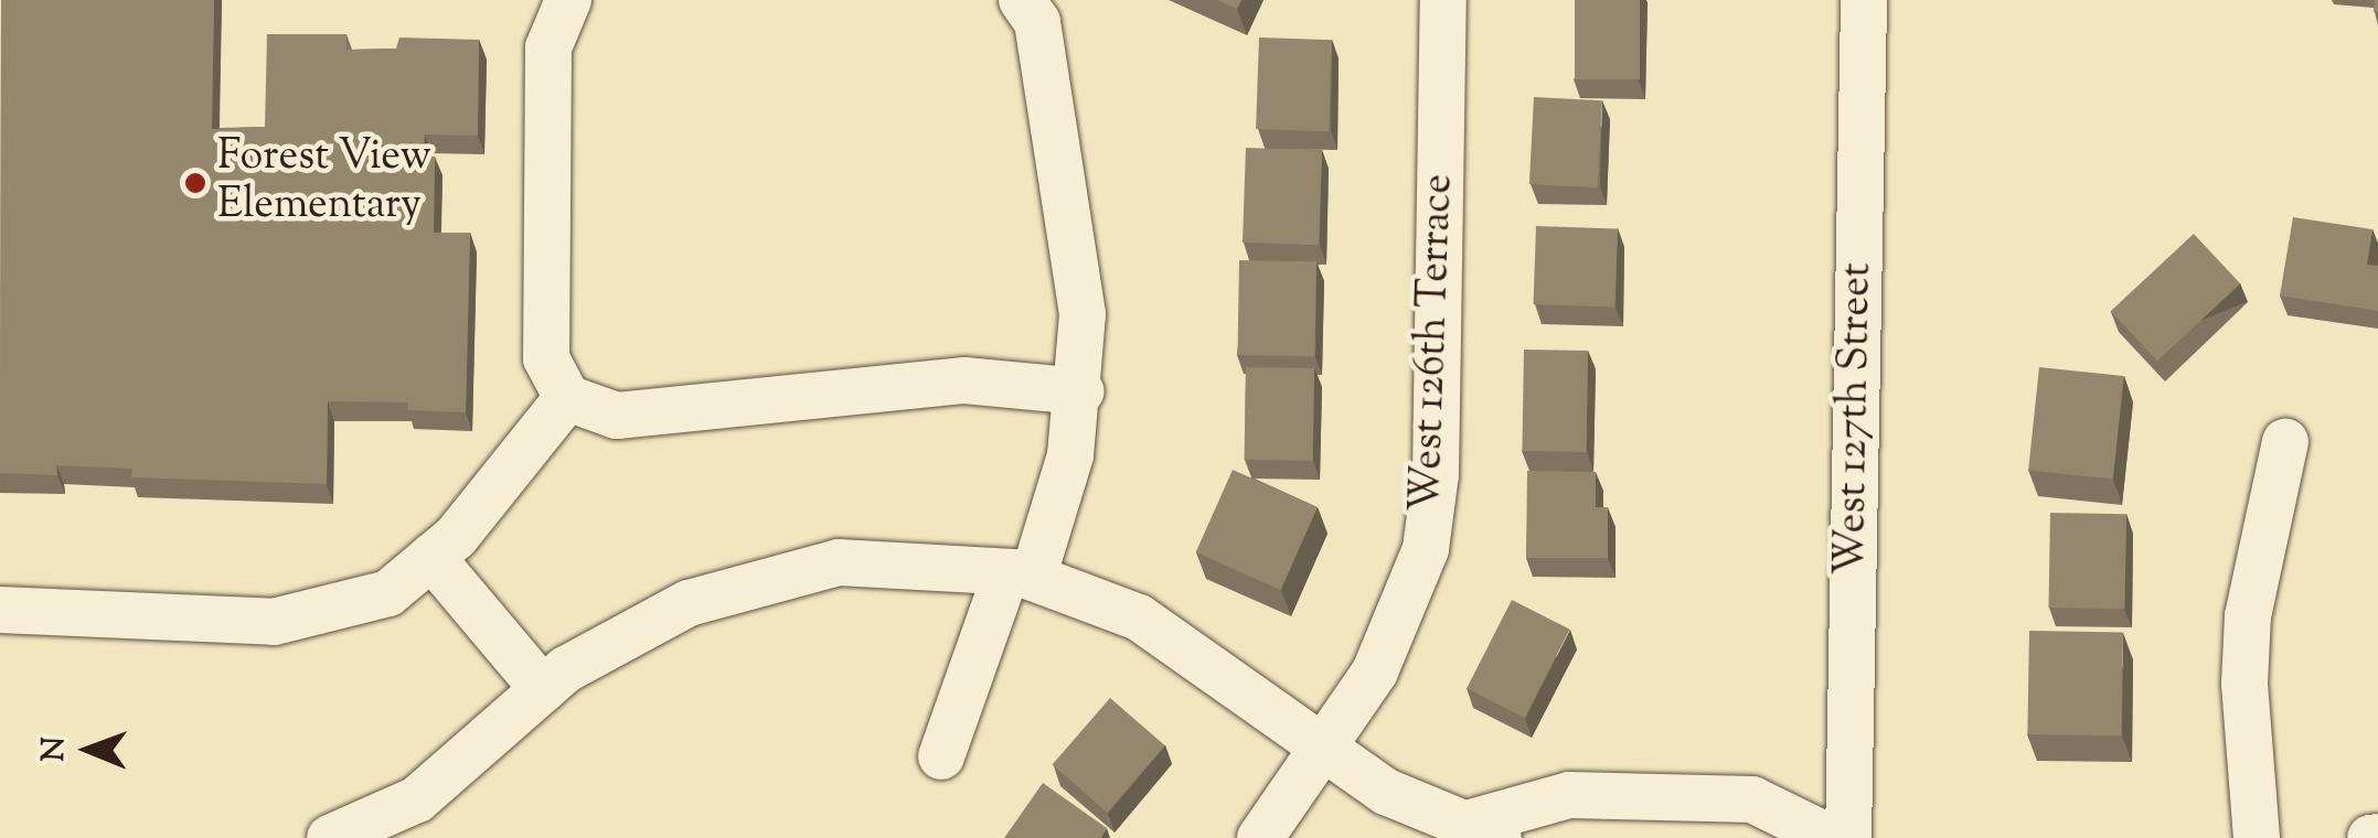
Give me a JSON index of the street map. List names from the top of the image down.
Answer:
{
  "streets": {
    "street": ["West 126th Terrace", "West 127th Street"]
  },
  "places": ["Forest View Elementary"],
  "north": "left"
}
